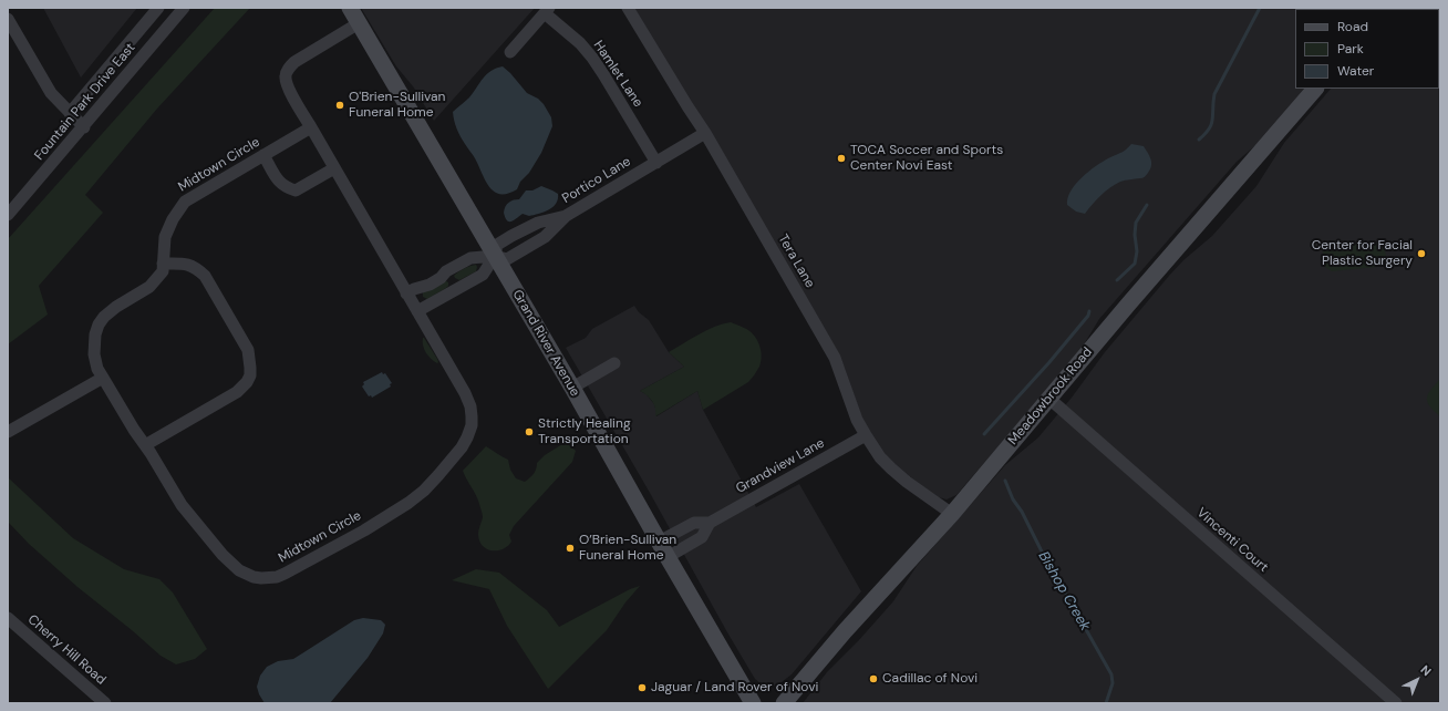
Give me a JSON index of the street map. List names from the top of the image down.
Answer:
{
  "streets": {
    "street": [
      "Hamlet Lane",
      "Fountain Park Drive East",
      "Midtown Circle",
      "Portico Lane",
      "Tera Lane",
      "Grand River Avenue",
      "Meadowbrook Road",
      "Grandview Lane",
      "Vincenti Court",
      "Cherry Hill Road"
    ]
  },
  "crossings": [
    ["Hamlet Lane", "Portico Lane"],
    ["Midtown Circle", "Portico Lane"],
    ["Midtown Circle", "Grand River Avenue"],
    ["Portico Lane", "Tera Lane"],
    ["Portico Lane", "Grand River Avenue"],
    ["Tera Lane", "Meadowbrook Road"],
    ["Tera Lane", "Grandview Lane"],
    ["Grand River Avenue", "Grandview Lane"],
    ["Meadowbrook Road", "Vincenti Court"]
  ],
  "water": ["Bishop Creek"],
  "places": [
    "O'Brien-Sullivan Funeral Home",
    "TOCA Soccer and Sports Center Novi East",
    "Center for Facial Plastic Surgery",
    "Strictly Healing Transportation",
    "O’Brien-Sullivan Funeral Home",
    "Cadillac of Novi",
    "Jaguar / Land Rover of Novi"
  ],
  "legend": ["Road", "Park", "Water"],
  "north": "top right"
}
